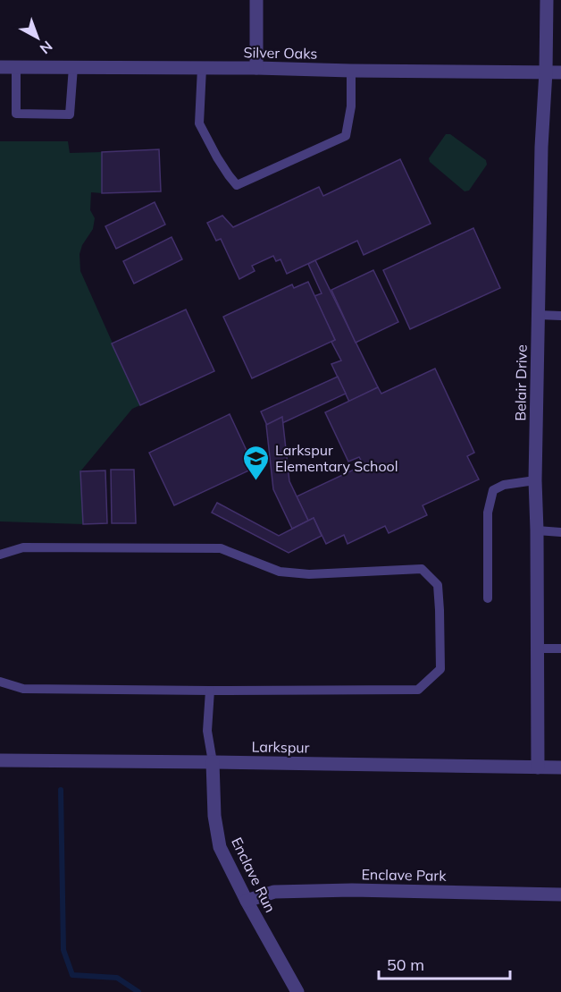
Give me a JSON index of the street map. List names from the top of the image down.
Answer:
{
  "streets": {
    "street": [
      "Silver Oaks",
      "Belair Drive",
      "Larkspur",
      "Enclave Run",
      "Enclave Park"
    ]
  },
  "crossings": [
    ["Silver Oaks", "Belair Drive"],
    ["Belair Drive", "Larkspur"],
    ["Larkspur", "Enclave Run"],
    ["Enclave Run", "Enclave Park"]
  ],
  "places": {
    "school or university": ["Larkspur Elementary School"]
  },
  "scale_bar": "50 m",
  "north": "bottom right"
}
